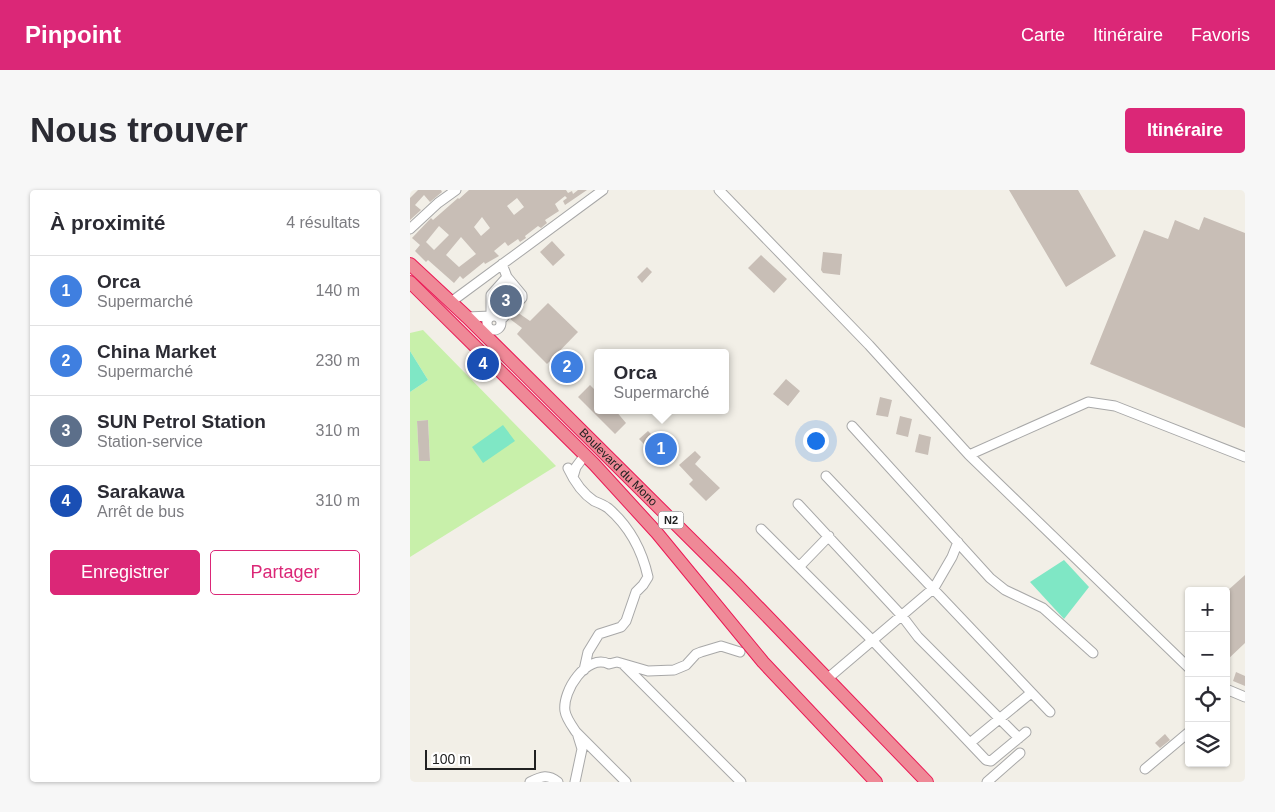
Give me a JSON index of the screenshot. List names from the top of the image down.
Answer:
{
  "streets": {
    "highway": ["Boulevard du Mono", "N2"]
  },
  "scale_bar": "100 m",
  "page": {
    "header": "Pinpoint",
    "nav": ["Carte", "Itinéraire", "Favoris"],
    "buttons": [
      "Itinéraire",
      ["Enregistrer", "Partager"]
    ],
    "title": "Nous trouver",
    "heading": ["À proximité", "4 résultats"],
    "list": [
      {
        "mark": "1",
        "name": "Orca",
        "note": "Supermarché",
        "value": "140 m"
      },
      {
        "mark": "2",
        "name": "China Market",
        "note": "Supermarché",
        "value": "230 m"
      },
      {
        "mark": "3",
        "name": "SUN Petrol Station",
        "note": "Station-service",
        "value": "310 m"
      },
      {
        "mark": "4",
        "name": "Sarakawa",
        "note": "Arrêt de bus",
        "value": "310 m"
      }
    ],
    "pins": [
      "3",
      "4",
      "2",
      "1"
    ],
    "popup": ["Orca", "Supermarché"],
    "map_buttons": ["+", "−"],
    "scale": "100 m"
  }
}
